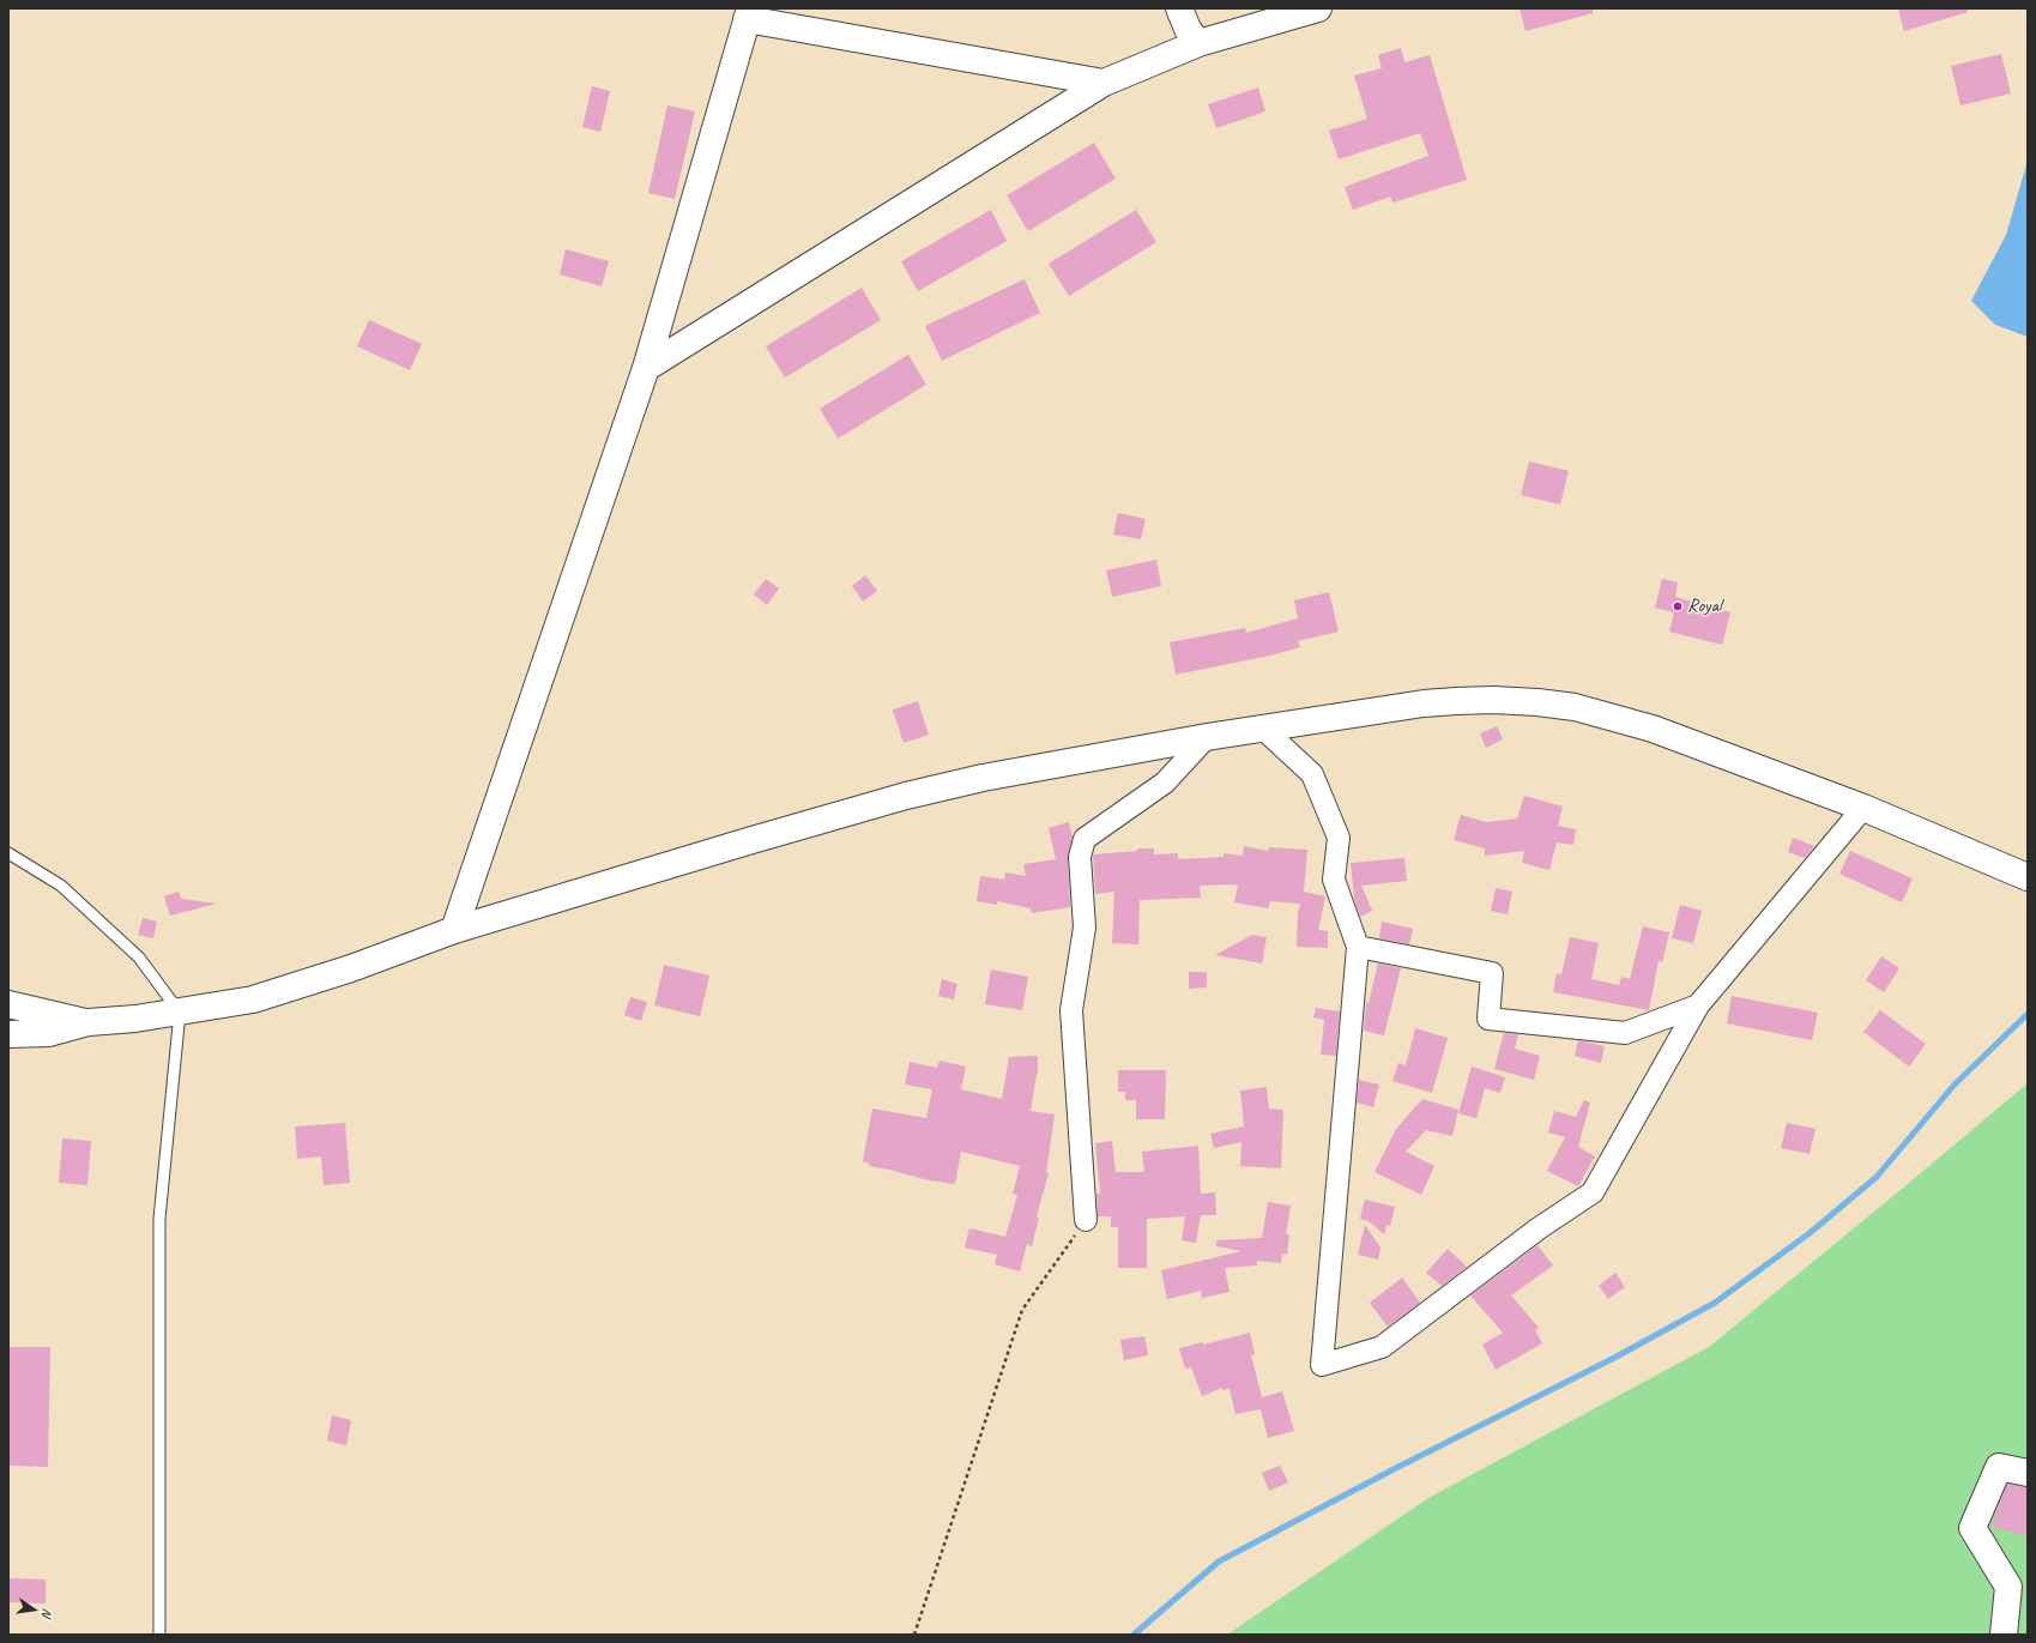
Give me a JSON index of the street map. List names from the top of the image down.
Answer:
{
  "places": ["Royal"],
  "north": "right"
}
